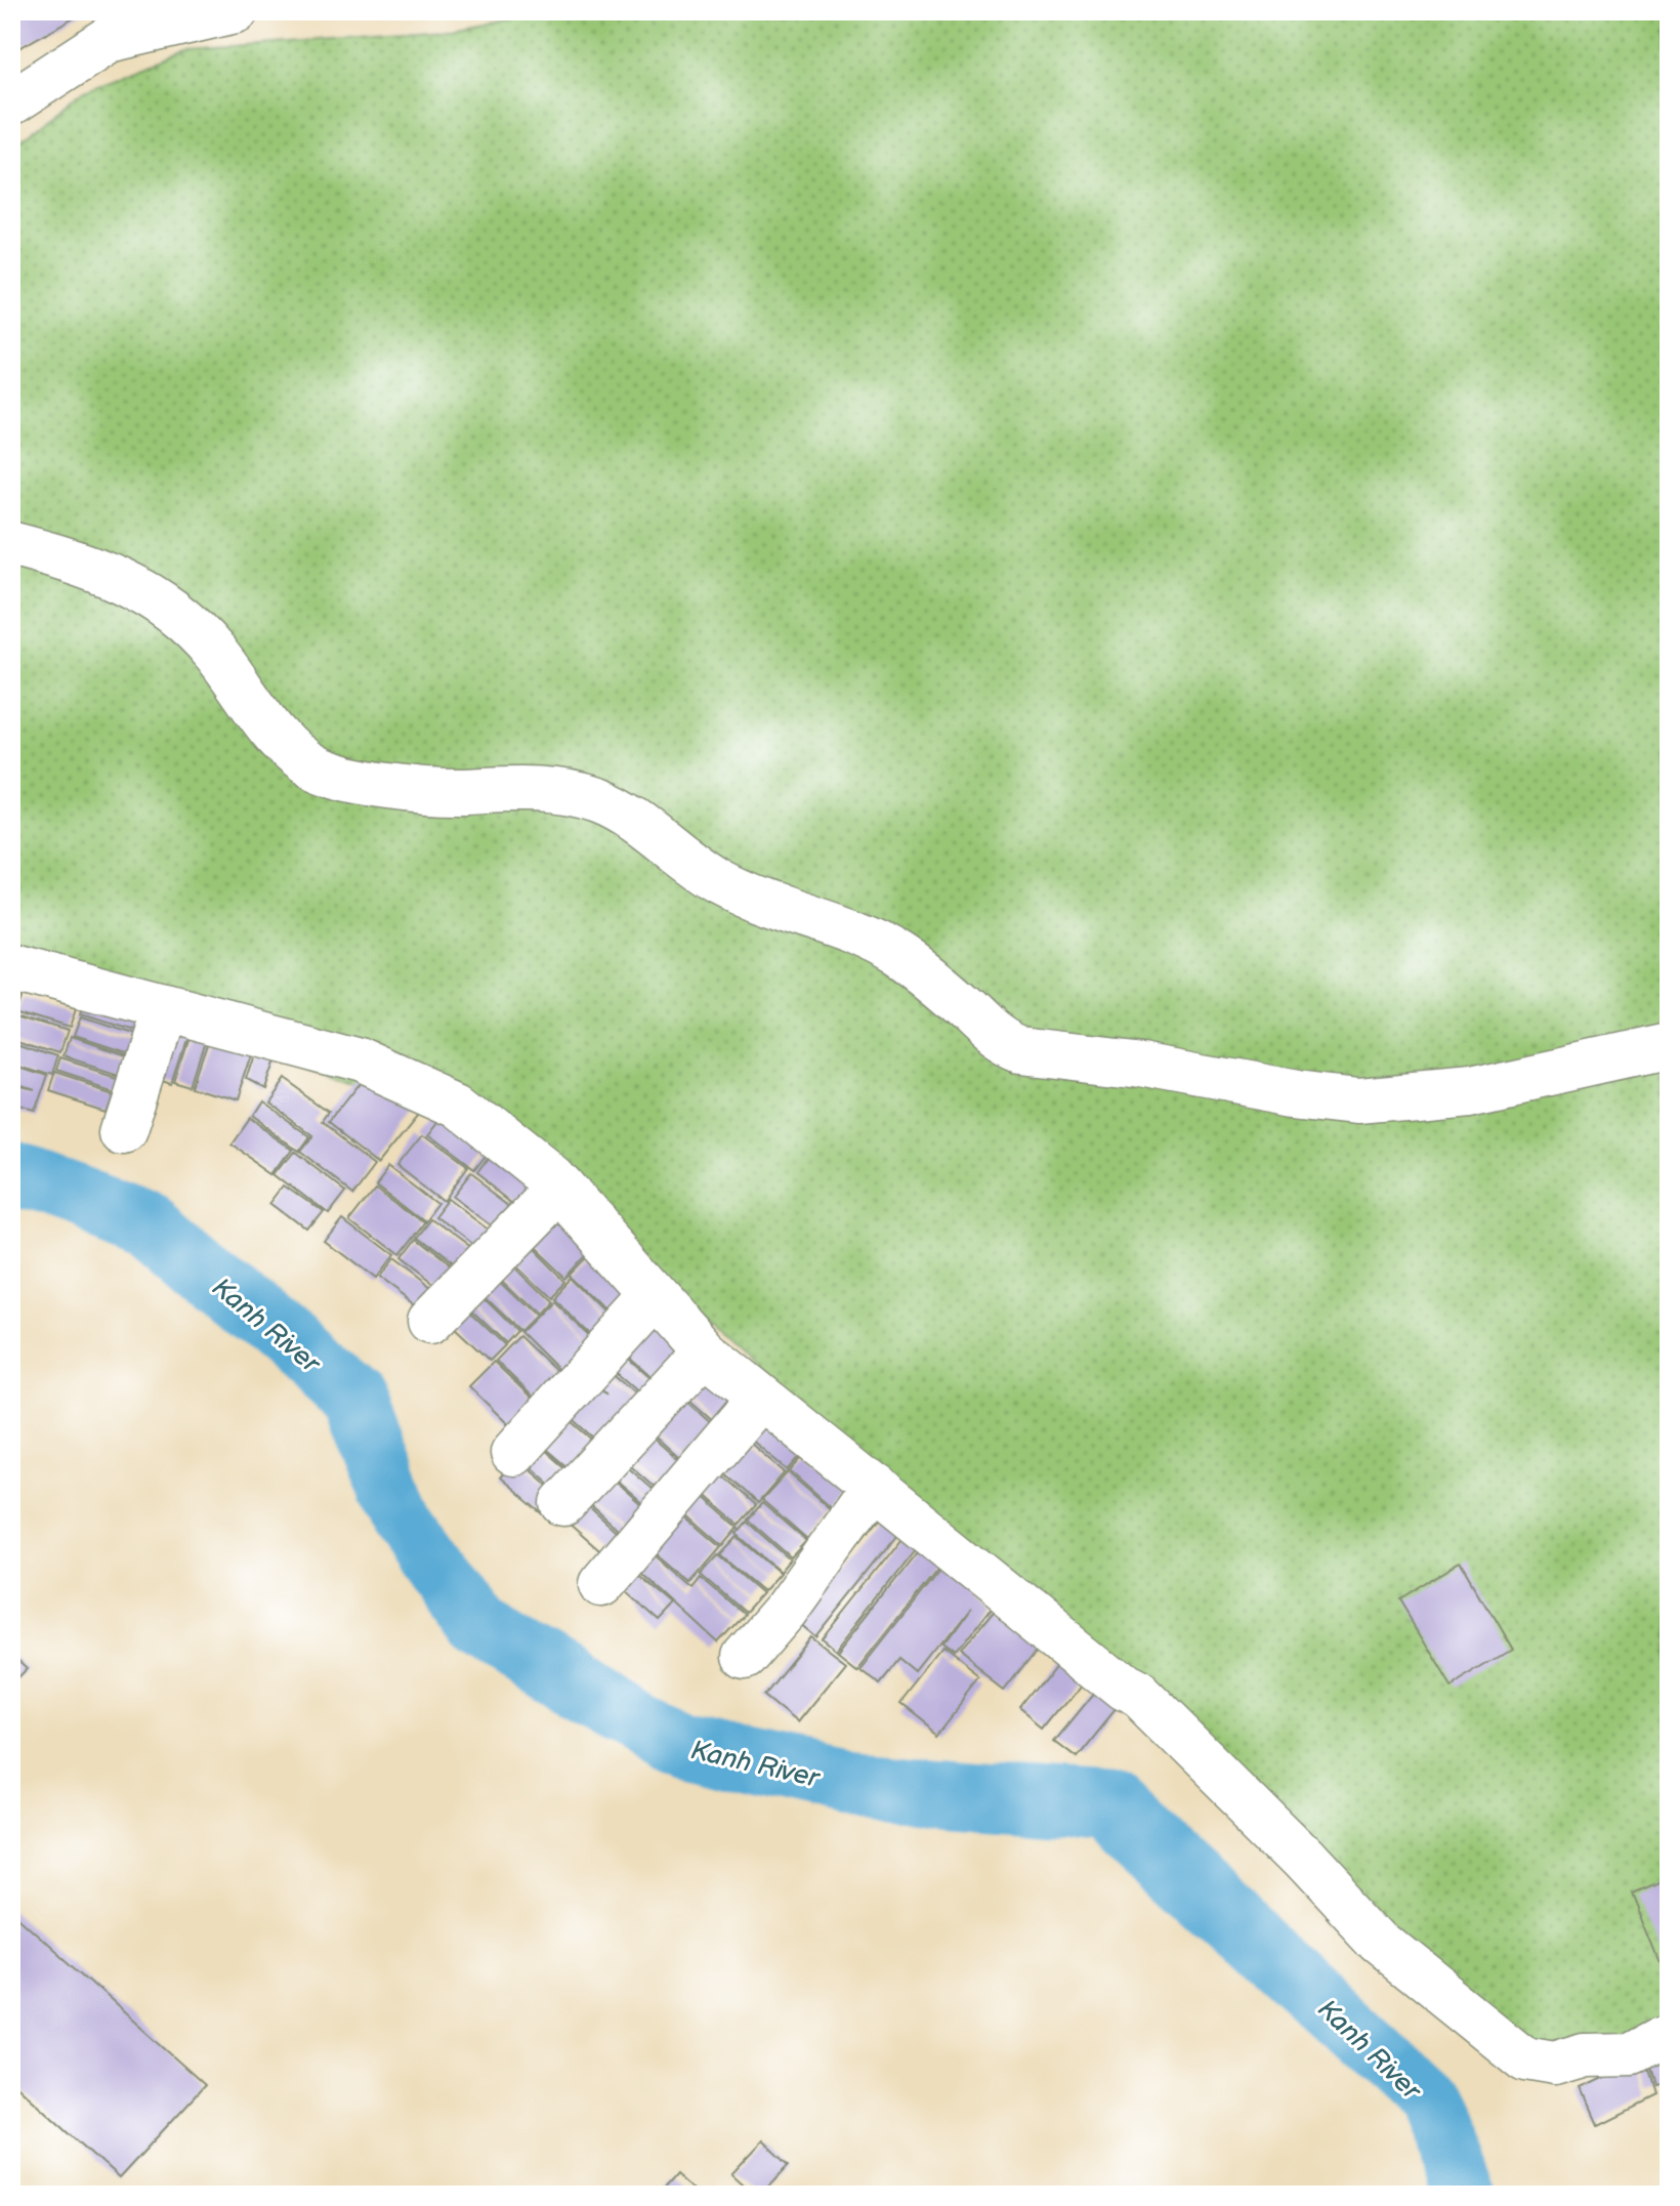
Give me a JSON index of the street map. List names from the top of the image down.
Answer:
{
  "water": ["Kanh River"]
}
